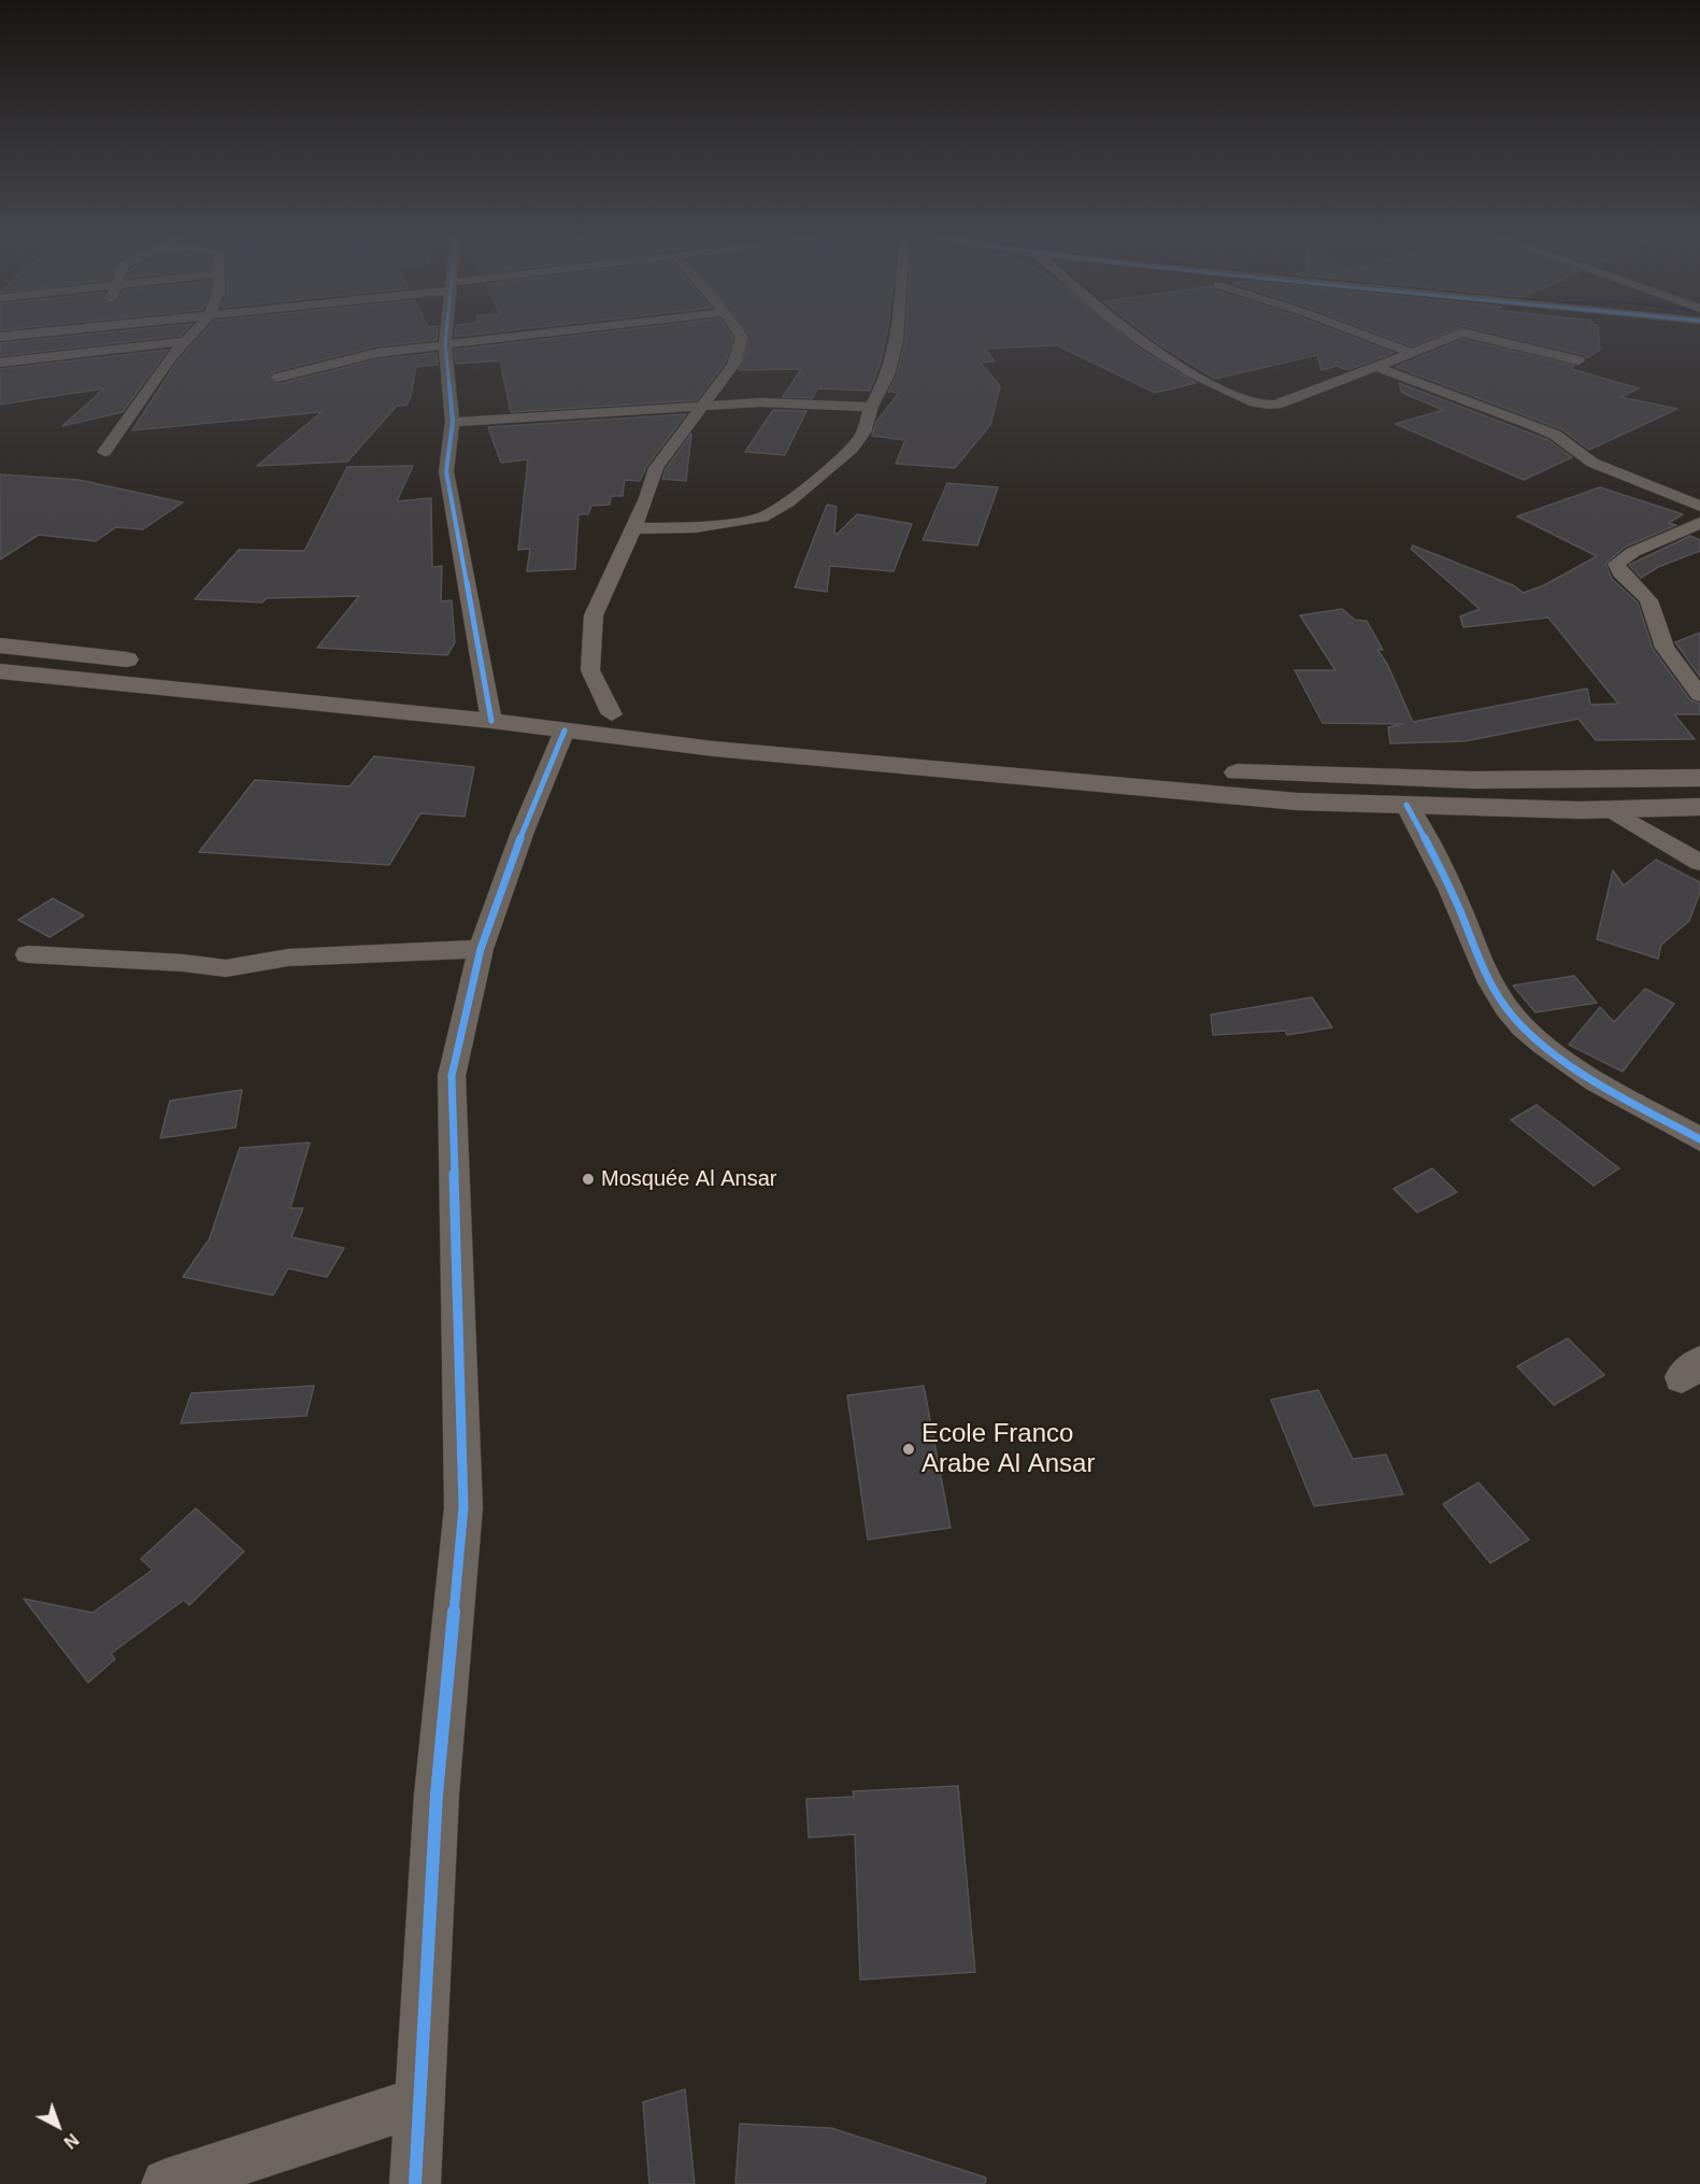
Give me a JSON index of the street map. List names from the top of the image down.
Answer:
{
  "places": ["Mosquée Al Ansar", "Ecole Franco Arabe Al Ansar"],
  "north": "bottom right"
}
